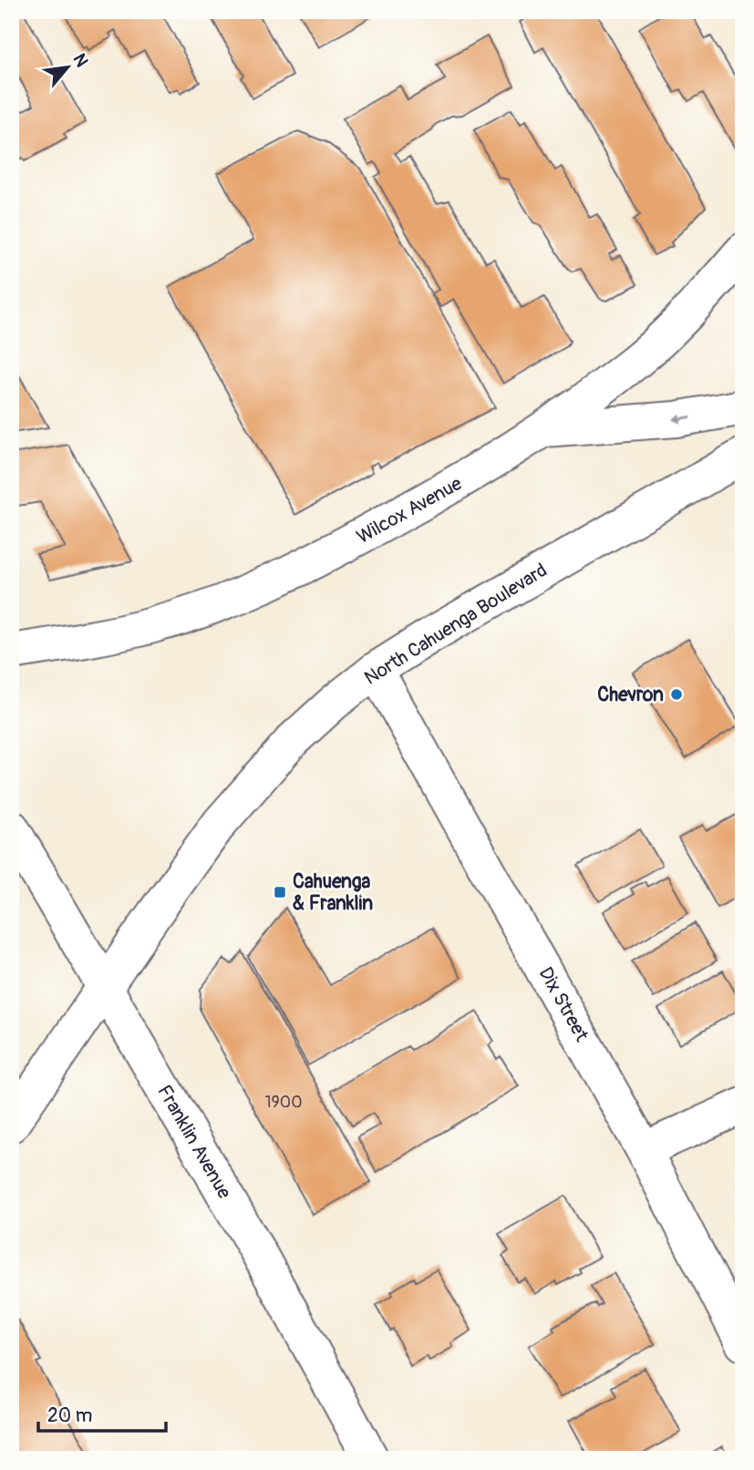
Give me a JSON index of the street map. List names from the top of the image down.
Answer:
{
  "streets": {
    "street": [
      "Wilcox Avenue",
      "North Cahuenga Boulevard",
      "Dix Street",
      "Franklin Avenue"
    ]
  },
  "crossings": [
    ["North Cahuenga Boulevard", "Dix Street"],
    ["North Cahuenga Boulevard", "Franklin Avenue"]
  ],
  "places": {
    "other": ["Chevron"],
    "transit": ["Cahuenga & Franklin"]
  },
  "house_numbers": ["1900"],
  "scale_bar": "20 m",
  "north": "top right"
}
